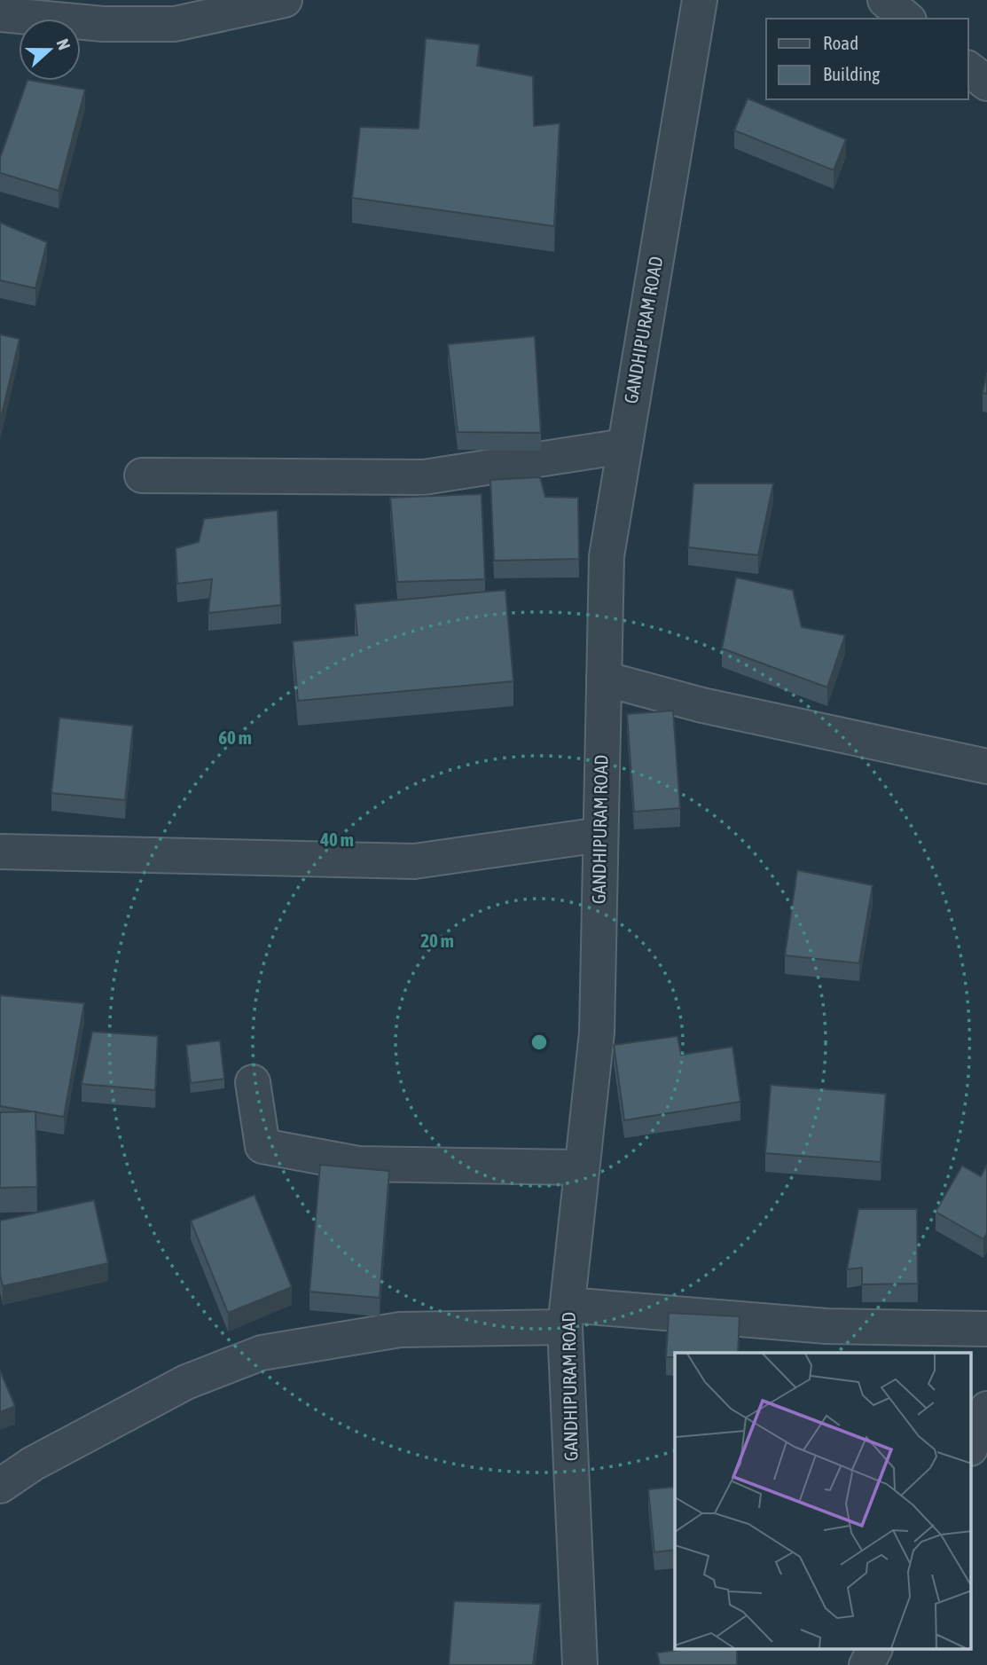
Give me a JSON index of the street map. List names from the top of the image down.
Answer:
{
  "streets": {
    "street": ["GANDHIPURAM ROAD"]
  },
  "legend": ["Road", "Building"],
  "north": "right",
  "rings": ["60 m", "40 m", "20 m"]
}
